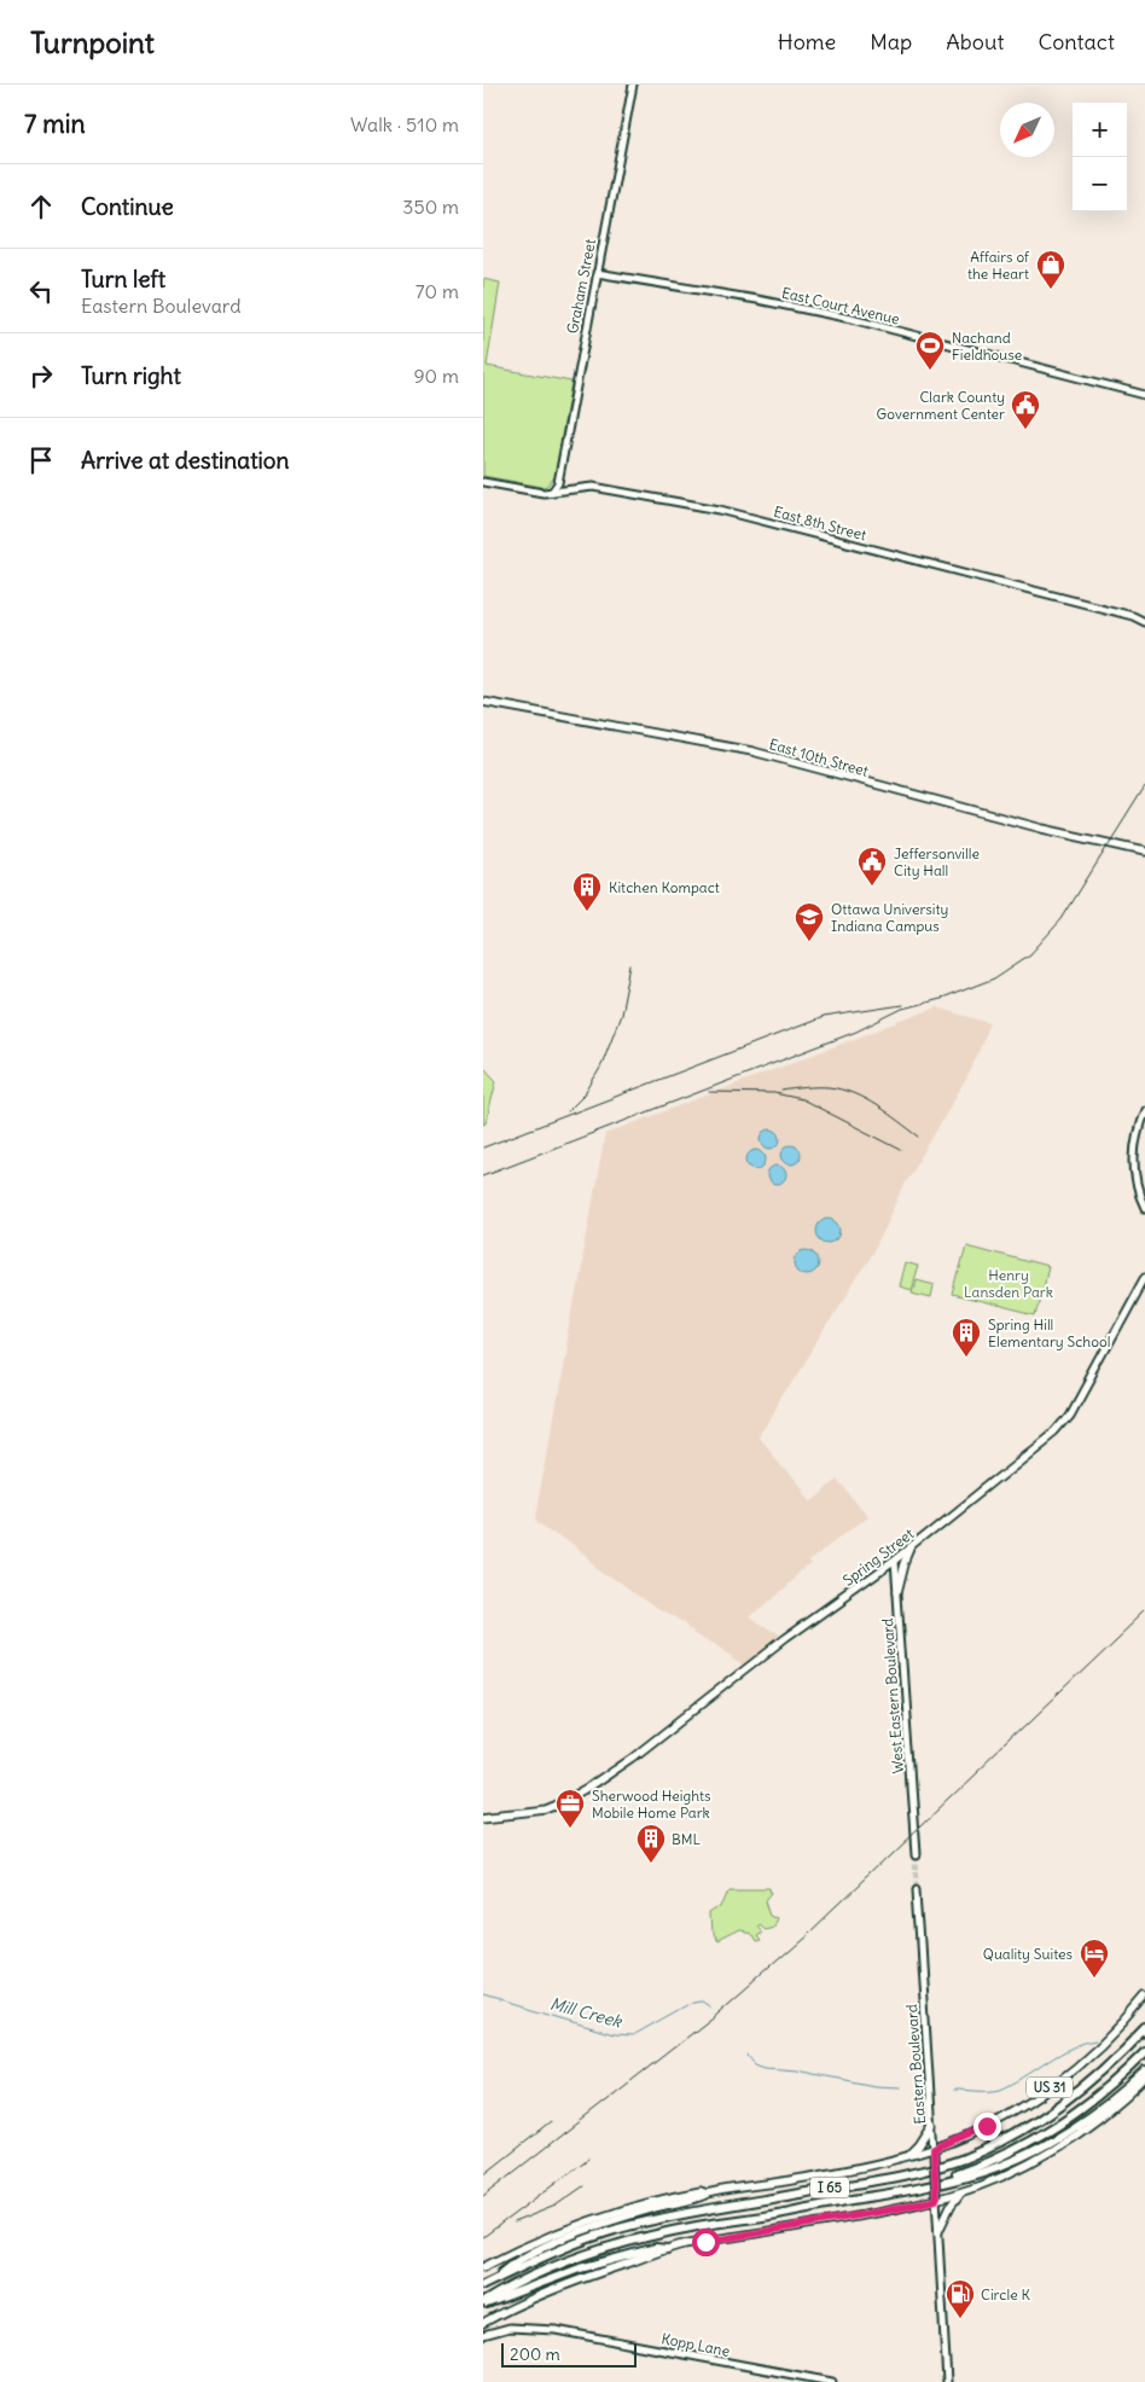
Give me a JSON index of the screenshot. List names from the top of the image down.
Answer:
{
  "streets": {
    "highway": ["I 65"],
    "main road": [
      "Graham Street",
      "East Court Avenue",
      "East 8th Street",
      "East 10th Street",
      "Spring Street",
      "West Eastern Boulevard",
      "Eastern Boulevard",
      "US 31",
      "Kopp Lane"
    ]
  },
  "crossings": [
    ["Graham Street", "East Court Avenue"],
    ["Graham Street", "East 8th Street"],
    ["Spring Street", "West Eastern Boulevard"],
    ["Eastern Boulevard", "US 31"]
  ],
  "water": ["Mill Creek"],
  "parks": ["Henry Lansden Park"],
  "places": {
    "shop": ["Affairs of the Heart"],
    "sports": ["Nachand Fieldhouse"],
    "public building": ["Clark County Government Center", "Jeffersonville City Hall"],
    "building": ["Kitchen Kompact", "Spring Hill Elementary School", "BML"],
    "school or university": ["Ottawa University Indiana Campus"],
    "office": ["Sherwood Heights Mobile Home Park"],
    "hotel": ["Quality Suites"],
    "fuel station": ["Circle K"]
  },
  "scale_bar": "200 m",
  "north": "bottom left",
  "page": {
    "header": "Turnpoint",
    "nav": [
      "Home",
      "Map",
      "About",
      "Contact"
    ],
    "heading": ["7 min", "Walk · 510 m"],
    "map_buttons": ["+", "−"],
    "list": [
      ["Continue", "350 m"],
      ["Turn left", "Eastern Boulevard", "70 m"],
      ["Turn right", "90 m"],
      "Arrive at destination"
    ],
    "scale": "200 m"
  }
}
